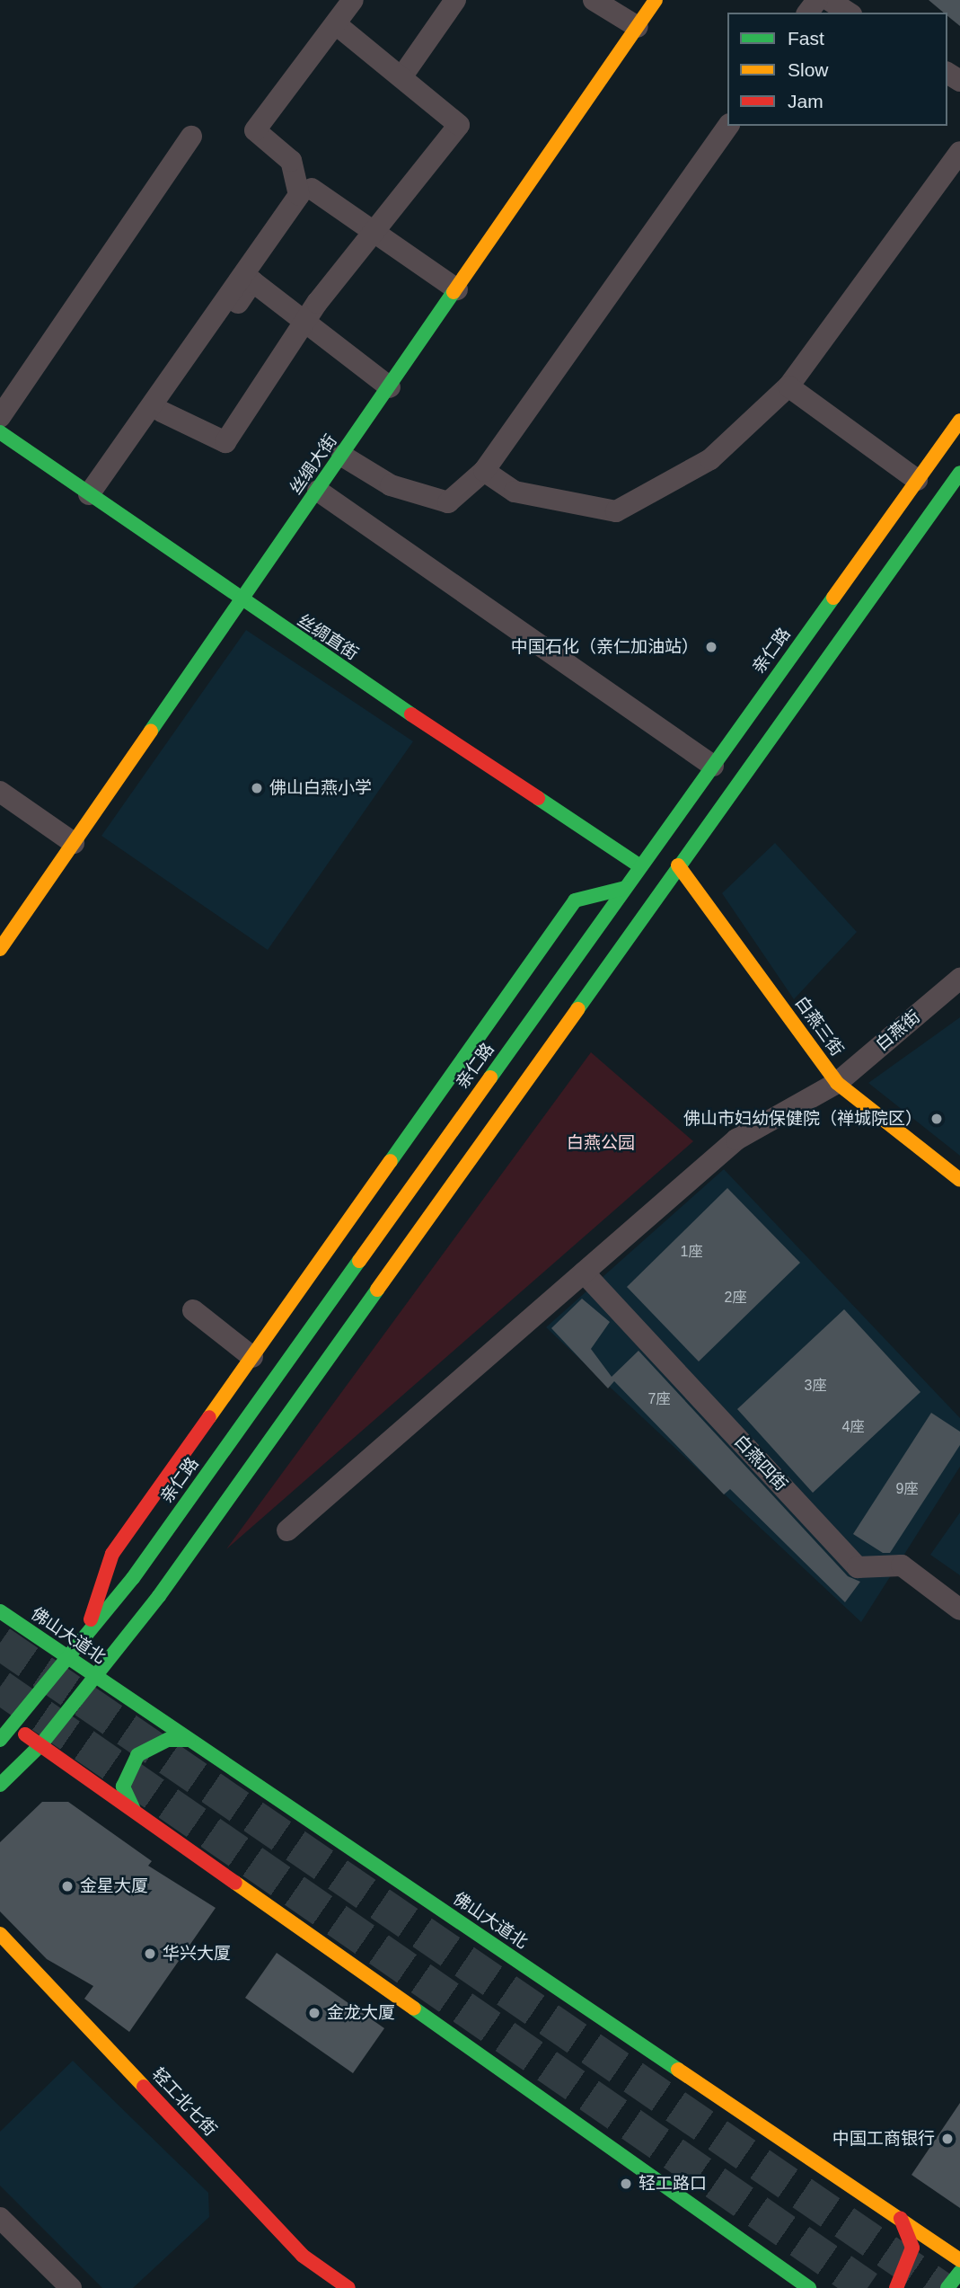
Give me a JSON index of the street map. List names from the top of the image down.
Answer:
{
  "streets": {
    "main road": [
      "丝绸大街",
      "丝绸直街",
      "亲仁路",
      "白燕三街",
      "佛山大道北",
      "轻工北七街"
    ],
    "street": ["白燕街", "白燕四街"]
  },
  "crossings": [
    ["丝绸大街", "丝绸直街"],
    ["丝绸直街", "亲仁路"],
    ["亲仁路", "佛山大道北"],
    ["白燕三街", "白燕街"],
    ["白燕街", "白燕四街"]
  ],
  "parks": ["白燕公园"],
  "places": [
    "中国石化（亲仁加油站）",
    "佛山白燕小学",
    "佛山市妇幼保健院（禅城院区）",
    "金星大厦",
    "华兴大厦",
    "金龙大厦",
    "中国工商银行",
    "轻工路口"
  ],
  "house_numbers": [
    "1座",
    "2座",
    "3座",
    "7座",
    "4座",
    "9座"
  ],
  "legend": ["Fast", "Slow", "Jam"]
}
